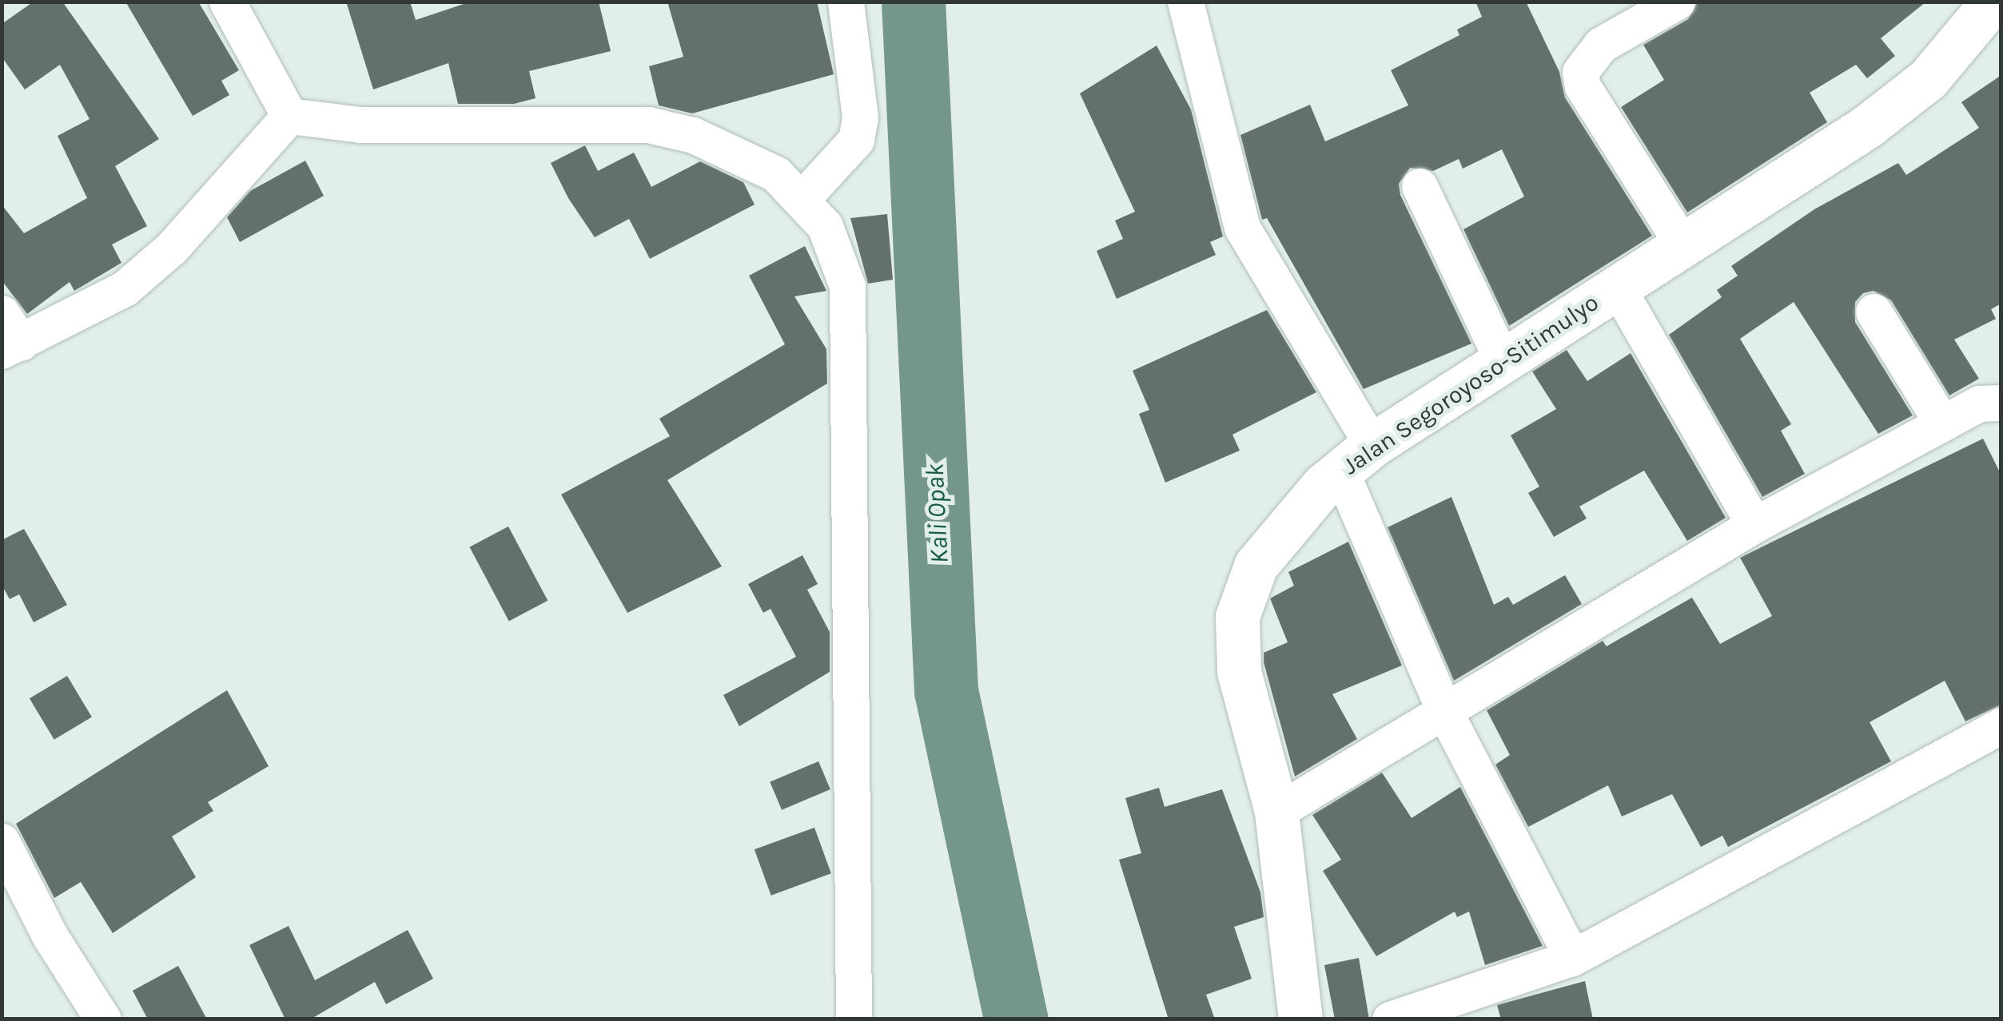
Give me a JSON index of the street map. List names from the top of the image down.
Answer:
{
  "streets": {
    "main road": ["Jalan Segoroyoso-Sitimulyo"]
  },
  "water": ["Kali Opak"]
}
